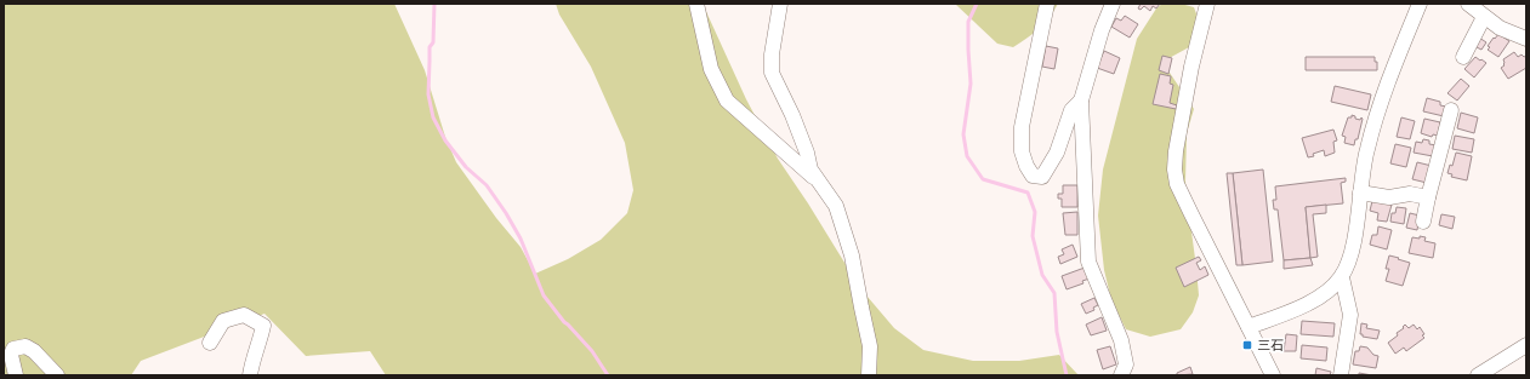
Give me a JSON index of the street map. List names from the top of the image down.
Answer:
{
  "places": {
    "transit": ["三石"]
  }
}
